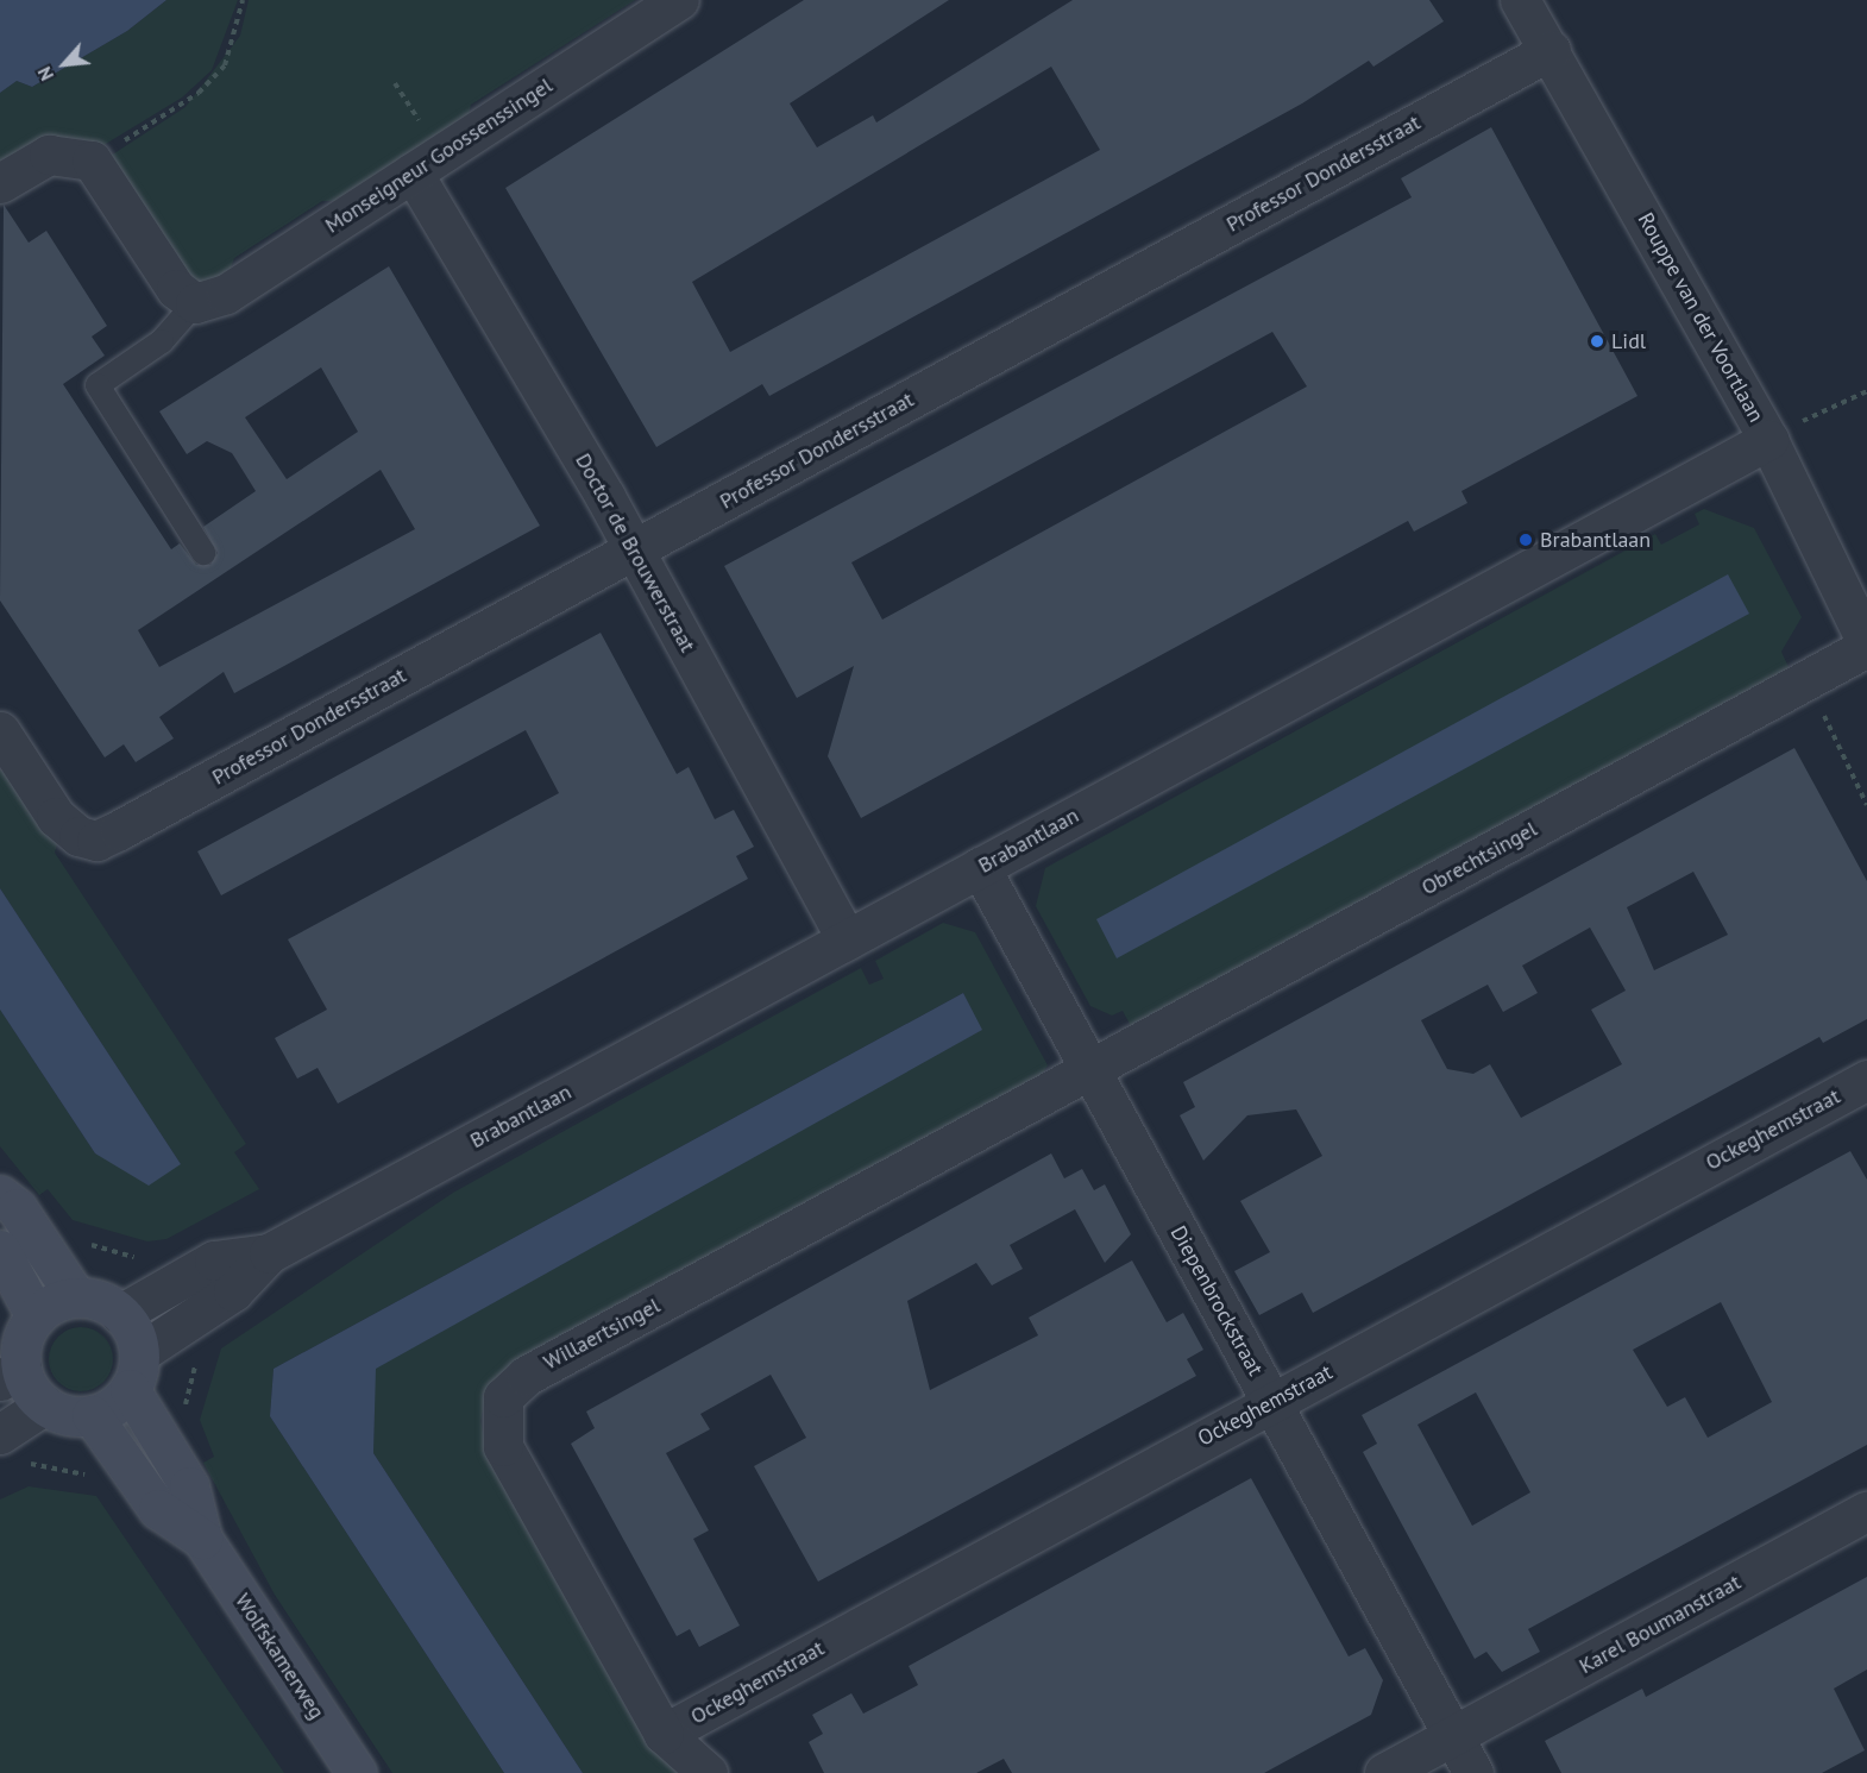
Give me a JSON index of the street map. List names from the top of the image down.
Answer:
{
  "streets": {
    "main road": ["Wolfskamerweg"],
    "street": [
      "Monseigneur Goossenssingel",
      "Professor Dondersstraat",
      "Rouppe van der Voortlaan",
      "Doctor de Brouwerstraat",
      "Brabantlaan",
      "Obrechtsingel",
      "Ockeghemstraat",
      "Diepenbrockstraat",
      "Willaertsingel",
      "Karel Boumanstraat"
    ]
  },
  "crossings": [
    ["Monseigneur Goossenssingel", "Doctor de Brouwerstraat"],
    ["Professor Dondersstraat", "Rouppe van der Voortlaan"],
    ["Professor Dondersstraat", "Doctor de Brouwerstraat"],
    ["Rouppe van der Voortlaan", "Brabantlaan"],
    ["Rouppe van der Voortlaan", "Obrechtsingel"],
    ["Doctor de Brouwerstraat", "Brabantlaan"],
    ["Brabantlaan", "Diepenbrockstraat"],
    ["Brabantlaan", "Wolfskamerweg"],
    ["Obrechtsingel", "Diepenbrockstraat"],
    ["Obrechtsingel", "Willaertsingel"],
    ["Ockeghemstraat", "Diepenbrockstraat"],
    ["Ockeghemstraat", "Willaertsingel"],
    ["Diepenbrockstraat", "Willaertsingel"],
    ["Diepenbrockstraat", "Karel Boumanstraat"]
  ],
  "places": ["Lidl", "Brabantlaan"],
  "north": "bottom left"
}
